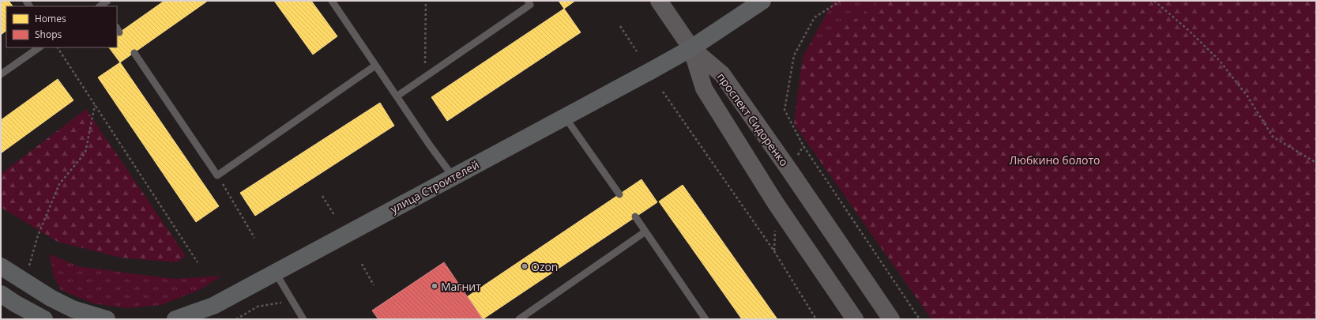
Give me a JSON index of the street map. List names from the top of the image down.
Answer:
{
  "streets": {
    "main road": ["проспект Сидоренко", "улица Строителей"]
  },
  "crossings": [
    ["проспект Сидоренко", "улица Строителей"]
  ],
  "parks": ["Любкино болото"],
  "places": ["Ozon", "Магнит"],
  "legend": ["Homes", "Shops"]
}
